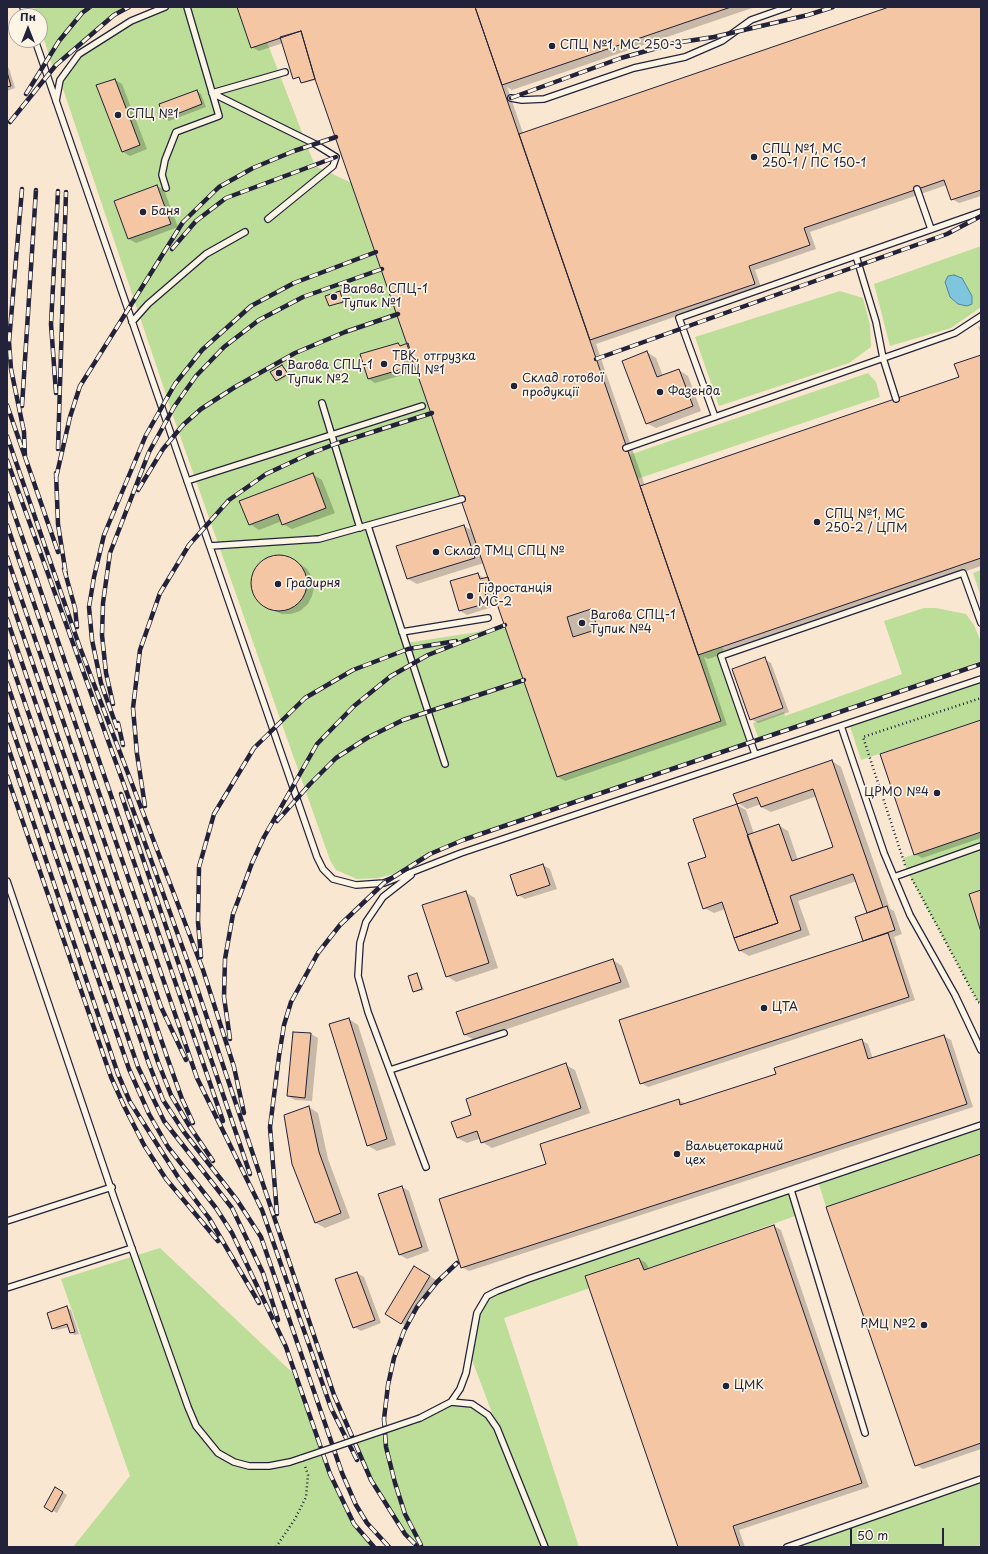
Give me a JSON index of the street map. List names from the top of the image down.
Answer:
{
  "places": [
    "СПЦ №1, МС 250-3",
    "СПЦ №1",
    "СПЦ №1, МС 250-1 / ПС 150-1",
    "Баня",
    "Вагова СПЦ-1 Тупик №1",
    "ТВК, отгрузка СПЦ №1",
    "Вагова СПЦ-1 Тупик №2",
    "Склад готової продукції",
    "Фазенда",
    "СПЦ №1, МС 250-2 / ЦПМ",
    "Склад ТМЦ СПЦ №",
    "Градирня",
    "Гідростанція МС-2",
    "Вагова СПЦ-1 Тупик №4",
    "ЦРМО №4",
    "ЦТА",
    "Вальцетокарний цех",
    "РМЦ №2",
    "ЦМК"
  ],
  "scale_bar": "50 m",
  "north": "top"
}
